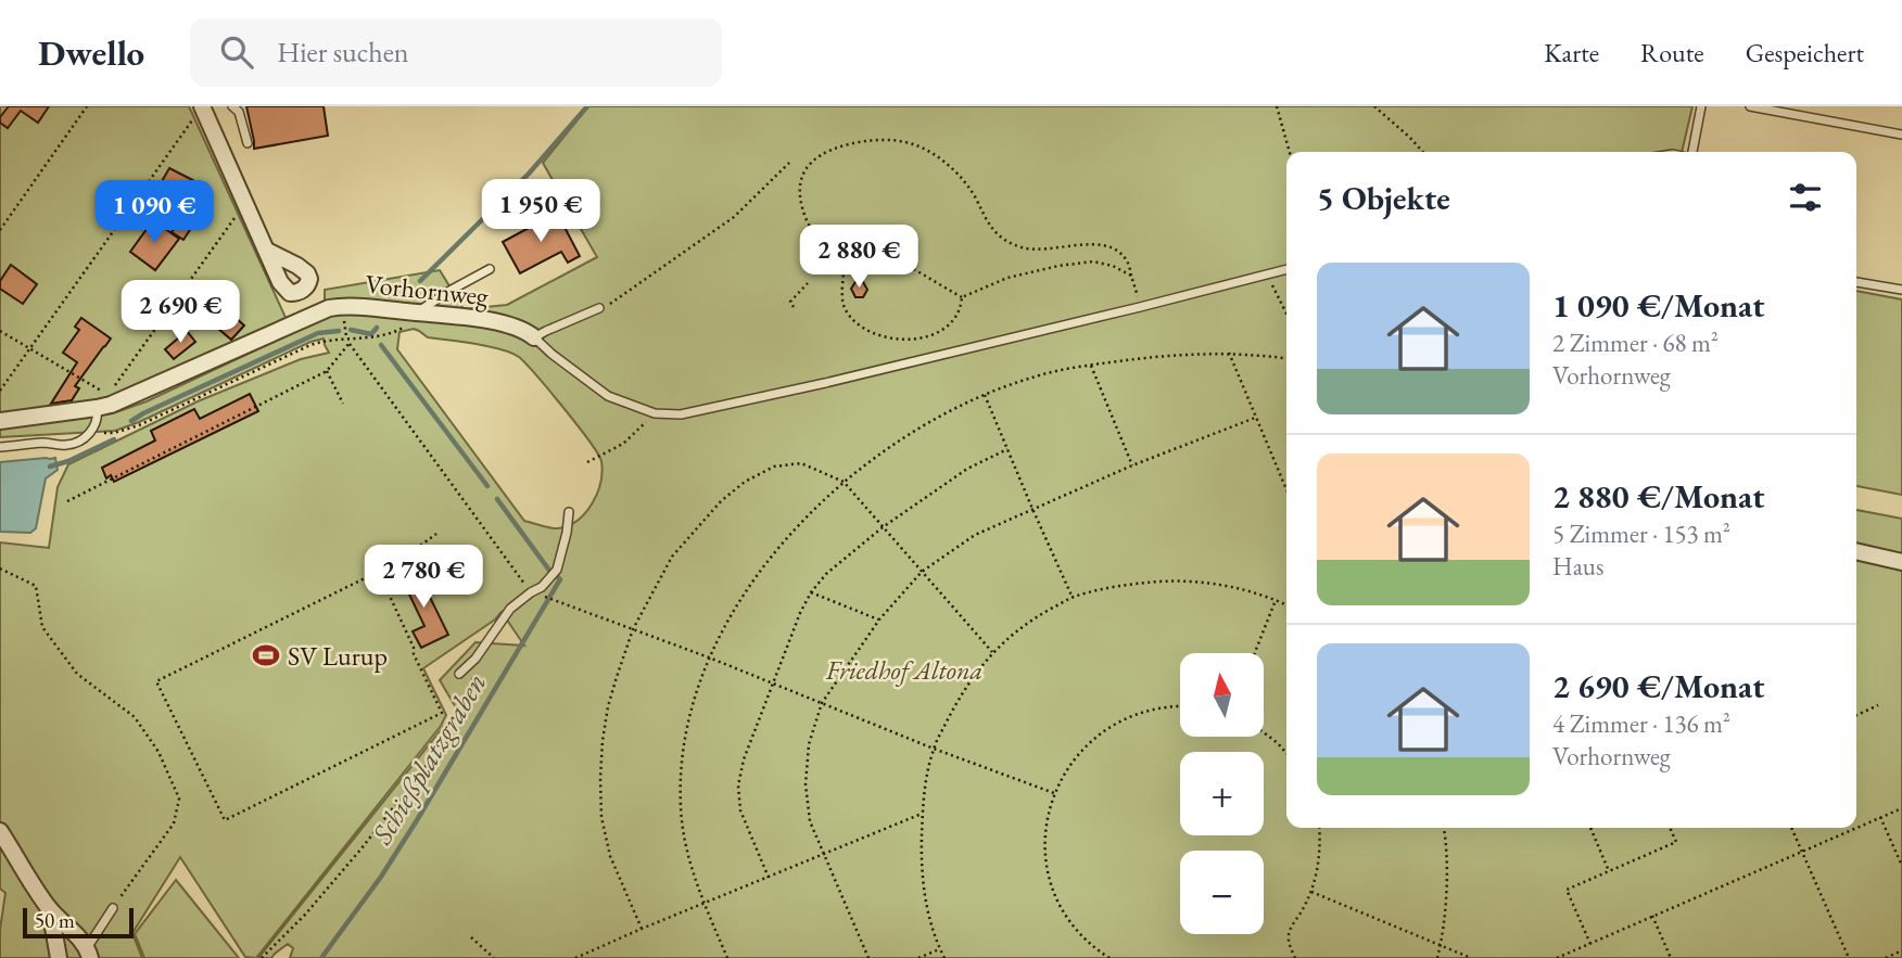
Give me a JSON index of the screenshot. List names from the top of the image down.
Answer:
{
  "streets": {
    "street": ["Vorhornweg"]
  },
  "water": ["Schießplatzgraben"],
  "parks": ["Friedhof Altona"],
  "places": {
    "sports": ["SV Lurup"]
  },
  "scale_bar": "50 m",
  "north": "top",
  "page": {
    "header": "Dwello",
    "search": "Hier suchen",
    "nav": ["Karte", "Route", "Gespeichert"],
    "heading": "5 Objekte",
    "price": [
      "1 950 €",
      "1 090 €",
      "2 880 €",
      "2 690 €",
      "2 780 €"
    ],
    "list": [
      {
        "name": "1 090 €/Monat",
        "note": "2 Zimmer · 68 m² · Vorhornweg"
      },
      {
        "name": "2 880 €/Monat",
        "note": "5 Zimmer · 153 m² · Haus"
      },
      {
        "name": "2 690 €/Monat",
        "note": "4 Zimmer · 136 m² · Vorhornweg"
      }
    ],
    "map_buttons": ["+", "−"],
    "scale": "50 m"
  }
}
